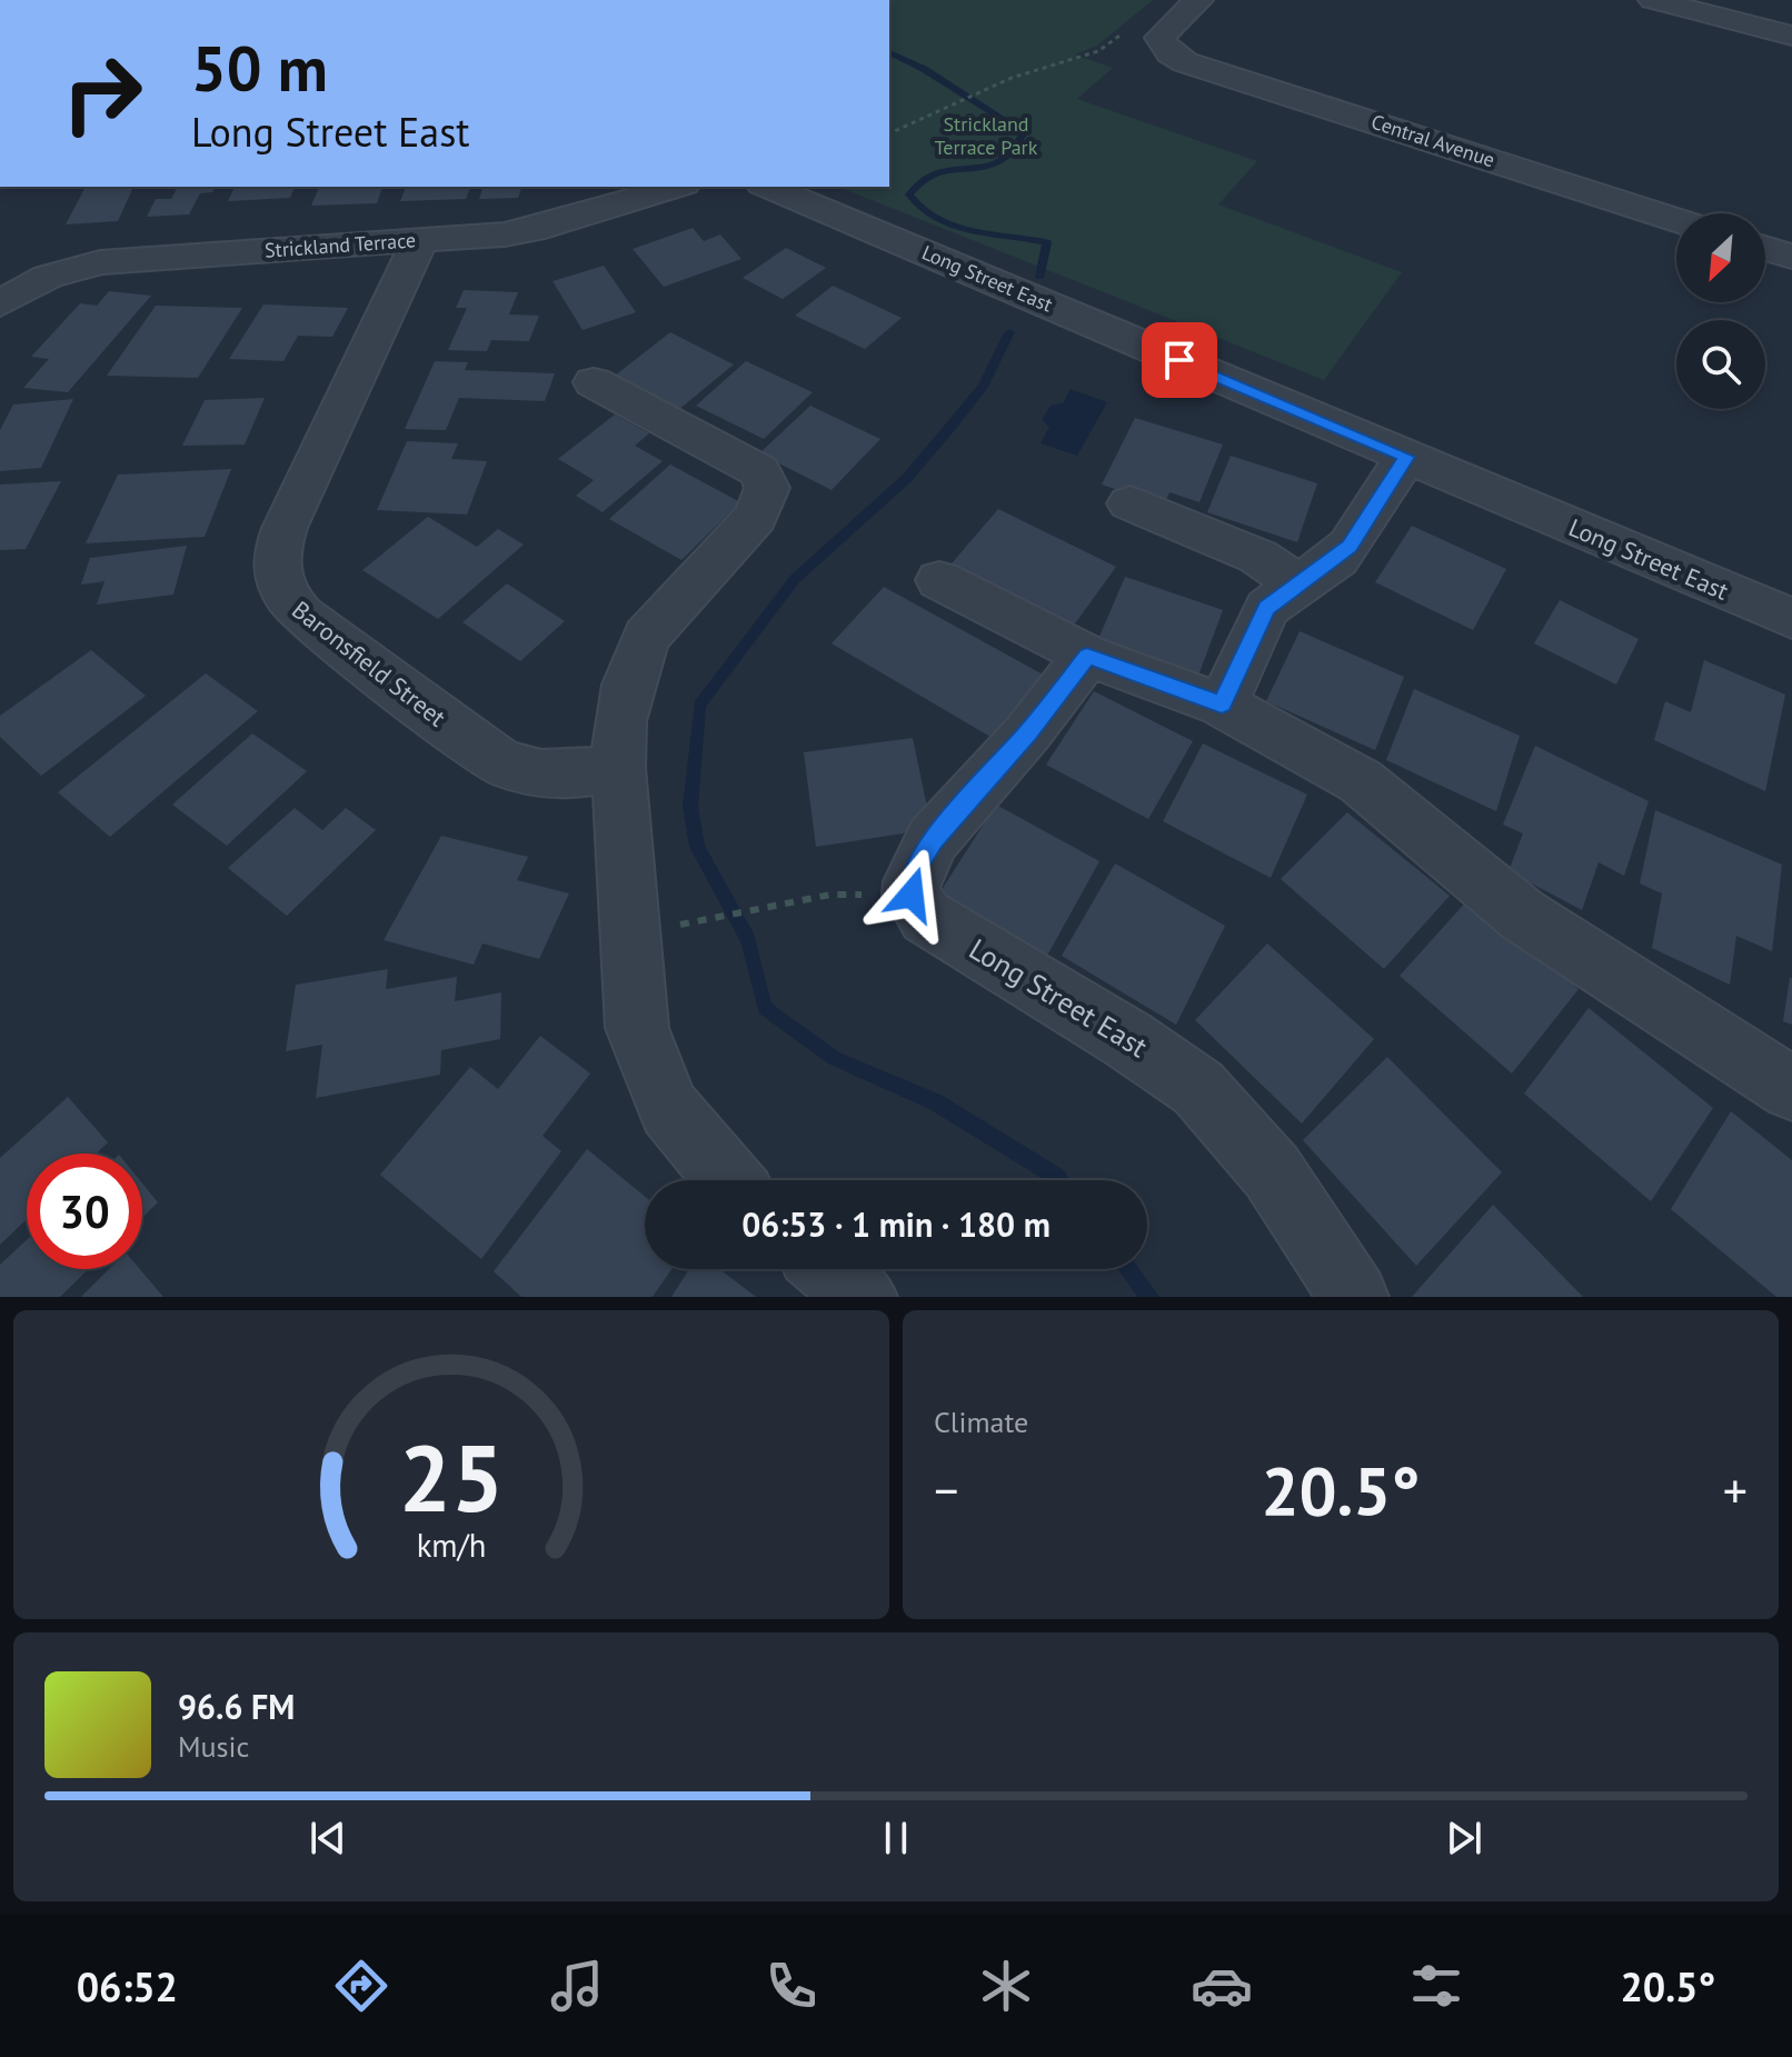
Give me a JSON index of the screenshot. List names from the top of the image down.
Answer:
{
  "streets": {
    "street": [
      "Central Avenue",
      "Strickland Terrace",
      "Long Street East",
      "Baronsfield Street"
    ]
  },
  "crossings": [
    ["Strickland Terrace", "Baronsfield Street"]
  ],
  "parks": ["Strickland Terrace Park"],
  "north": "bottom left",
  "page": {
    "turn": ["50 m", "Long Street East"],
    "limit": "30",
    "trip": "06:53 · 1 min · 180 m",
    "tile": "Climate",
    "heat": ["−", "20.5°", "+"],
    "song": ["96.6 FM", "Music"],
    "tabs": ["06:52", "20.5°"],
    "gauge": ["25", "km/h"]
  }
}
